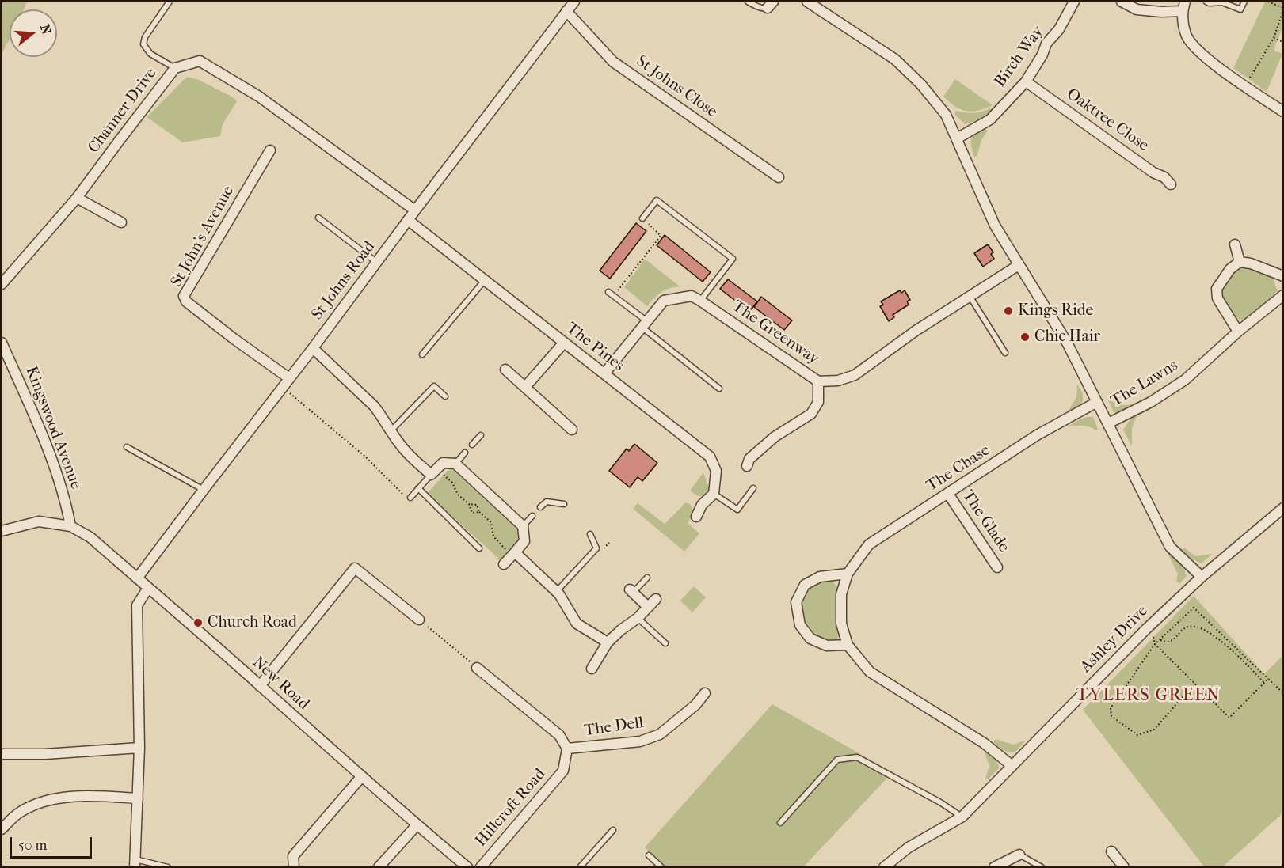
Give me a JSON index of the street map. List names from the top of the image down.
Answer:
{
  "streets": {
    "street": [
      "Birch Way",
      "St Johns Close",
      "Channer Drive",
      "Oaktree Close",
      "St John's Avenue",
      "St Johns Road",
      "The Greenway",
      "The Pines",
      "The Lawns",
      "Kingswood Avenue",
      "The Chase",
      "The Glade",
      "Ashley Drive",
      "New Road",
      "The Dell",
      "Hillcroft Road"
    ]
  },
  "crossings": [
    ["Birch Way", "Oaktree Close"],
    ["St Johns Close", "St Johns Road"],
    ["Channer Drive", "St Johns Road"],
    ["St John's Avenue", "St Johns Road"],
    ["St Johns Road", "The Pines"],
    ["St Johns Road", "New Road"],
    ["The Greenway", "The Pines"],
    ["Kingswood Avenue", "New Road"],
    ["The Chase", "The Glade"],
    ["The Chase", "Ashley Drive"],
    ["The Dell", "Hillcroft Road"]
  ],
  "districts": ["TYLERS GREEN"],
  "places": ["Kings Ride", "Chic Hair", "Church Road"],
  "scale_bar": "50 m",
  "north": "right"
}
